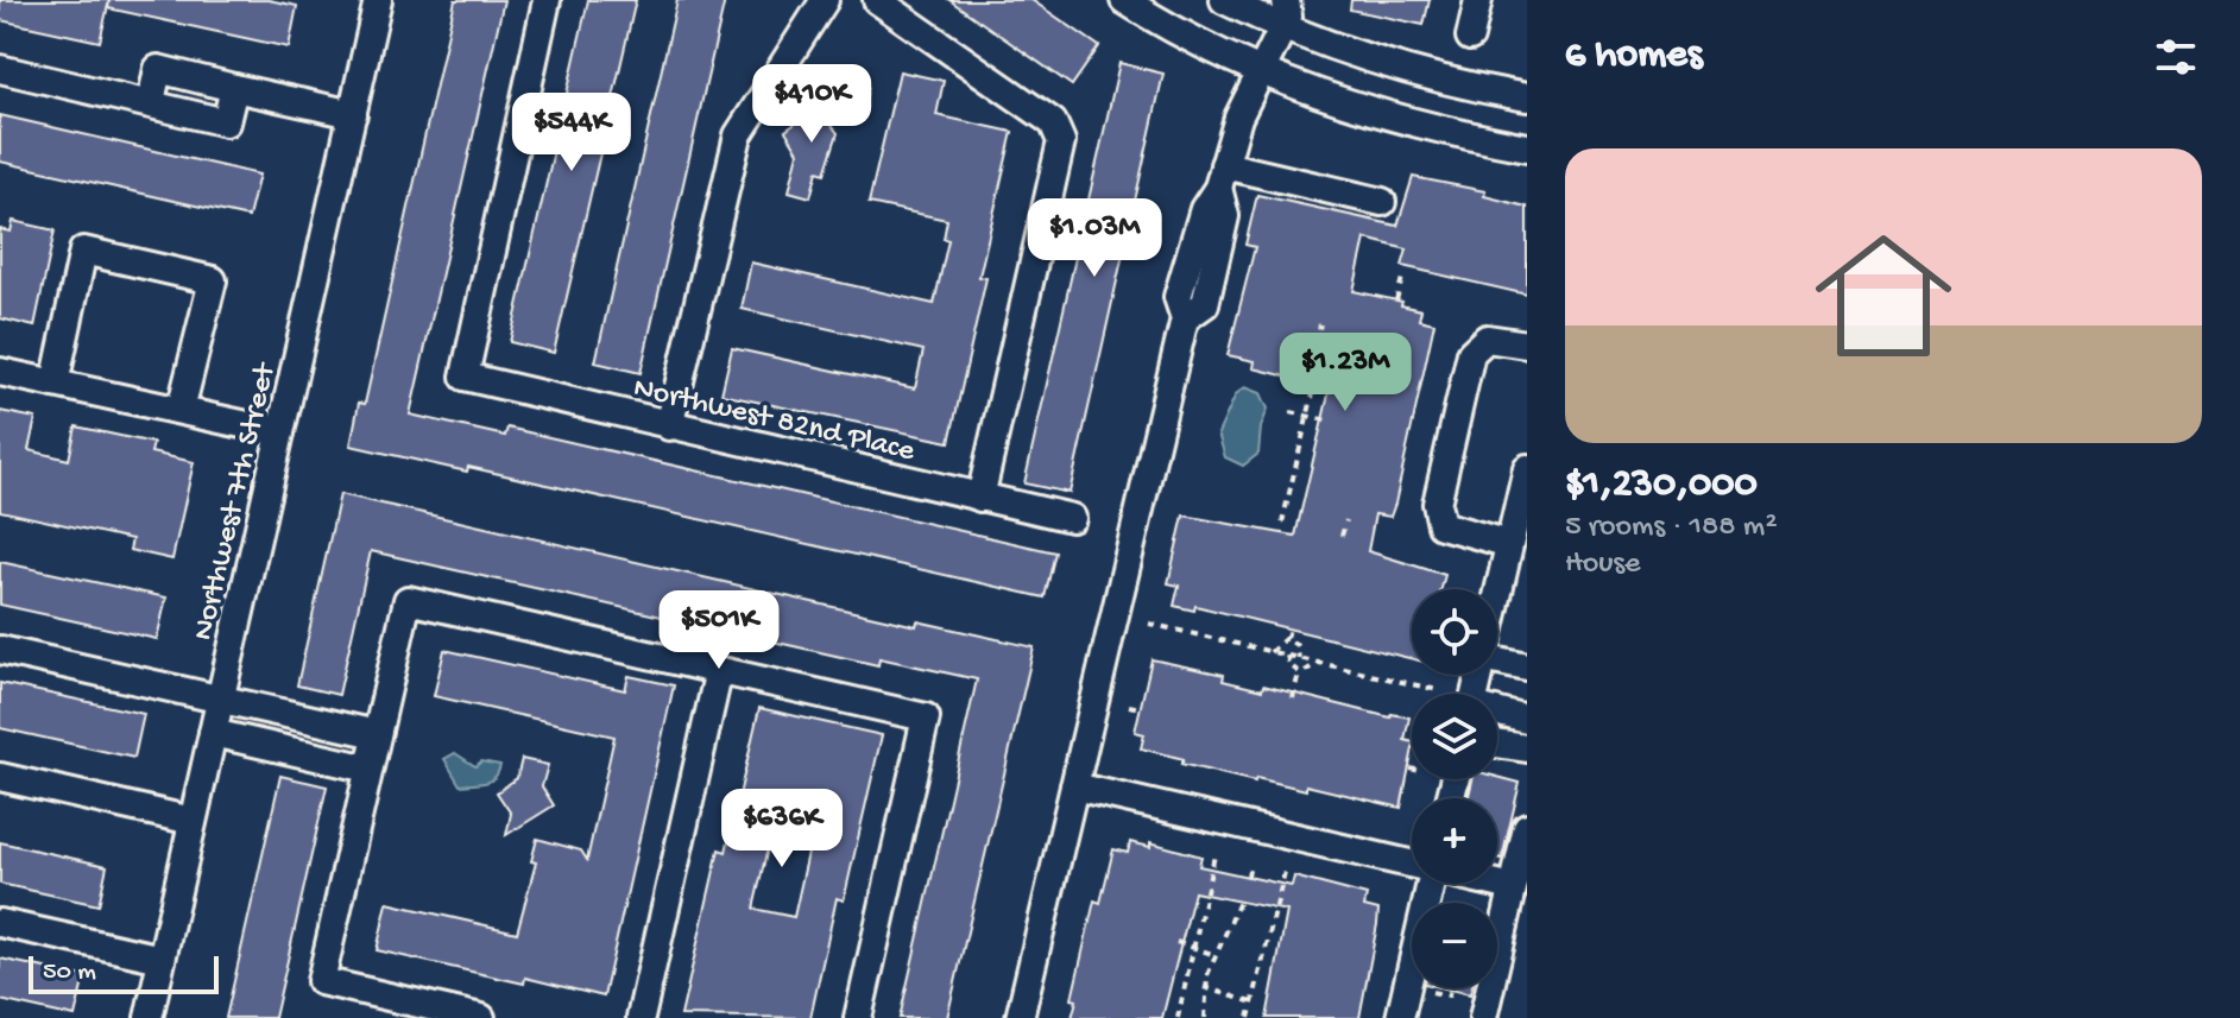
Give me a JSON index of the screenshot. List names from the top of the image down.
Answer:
{
  "streets": {
    "street": ["Northwest 82nd Place", "Northwest 7th Street"]
  },
  "scale_bar": "50 m",
  "page": {
    "heading": "6 homes",
    "price": [
      "$410K",
      "$544K",
      "$1.03M",
      "$1.23M",
      "$501K",
      "$636K"
    ],
    "list": [
      {
        "name": "$1,230,000",
        "note": "5 rooms · 188 m² · House"
      }
    ],
    "map_buttons": ["+", "−"],
    "scale": "50 m"
  }
}
